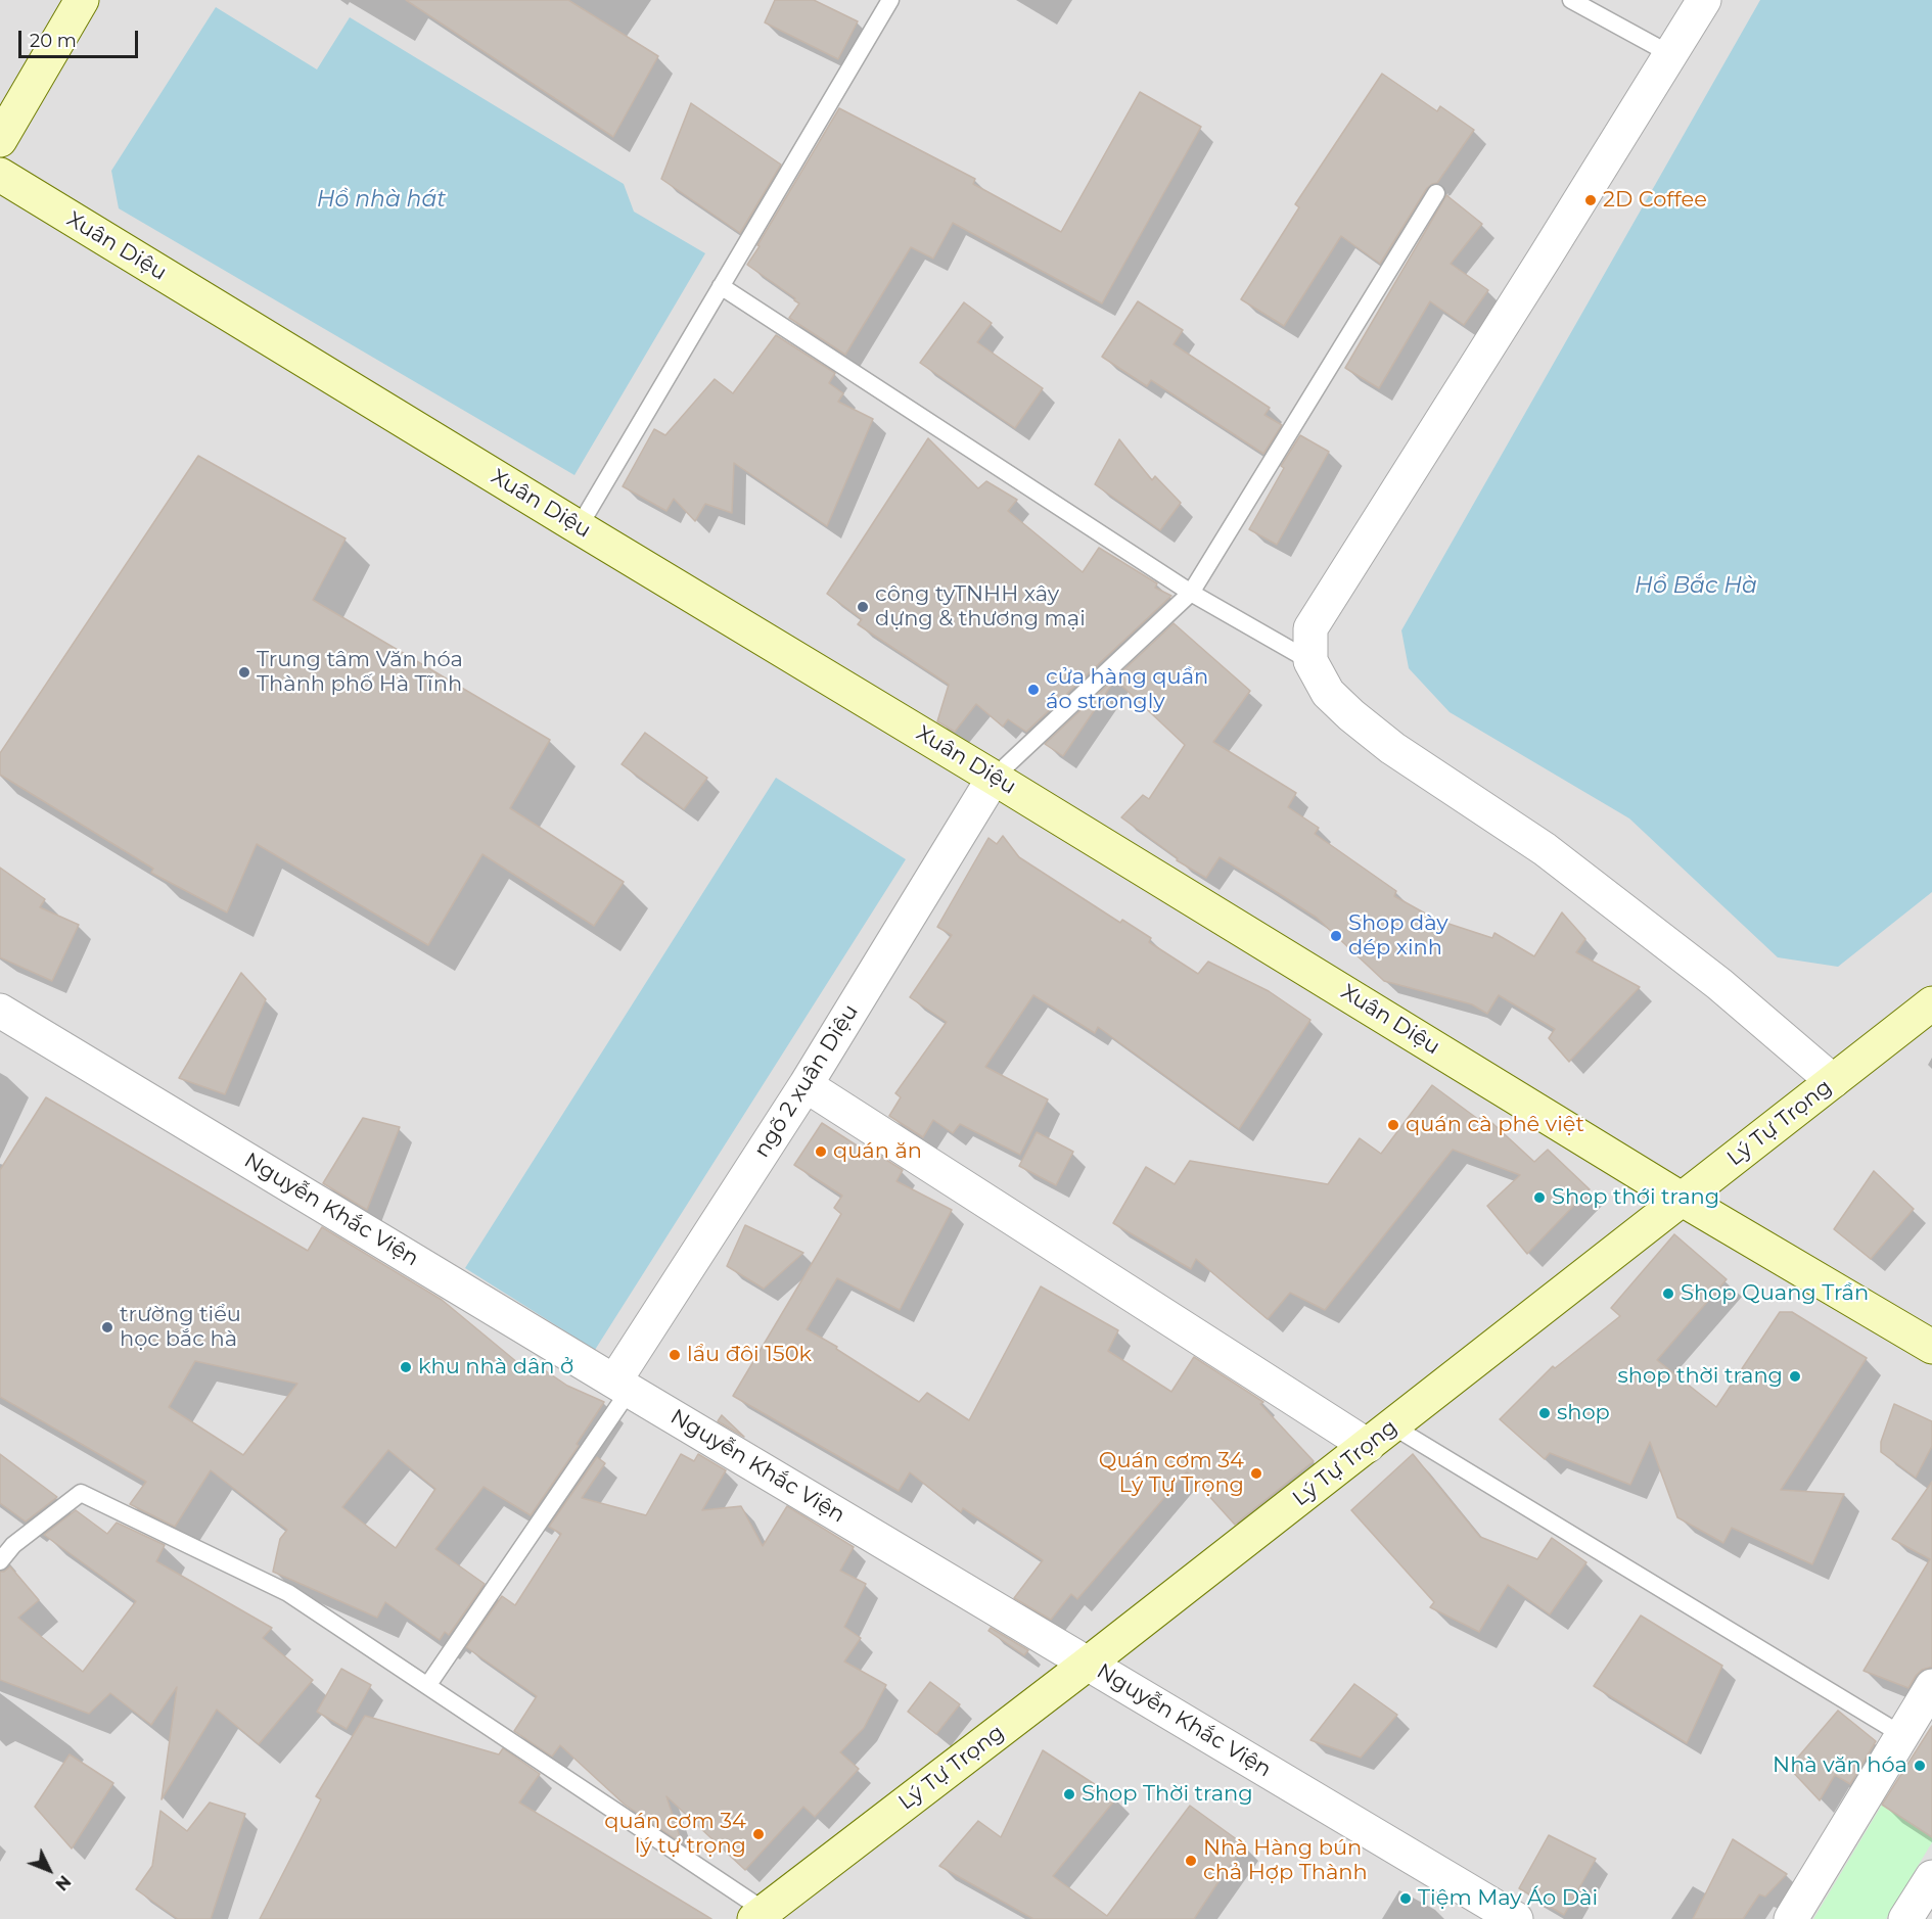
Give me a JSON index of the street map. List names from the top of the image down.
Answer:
{
  "streets": {
    "street": [
      "Xuân Diệu",
      "ngõ 2 xuân Diệu",
      "Lý Tự Trọng",
      "Nguyễn Khắc Viện"
    ]
  },
  "crossings": [
    ["Xuân Diệu", "ngõ 2 xuân Diệu"],
    ["Xuân Diệu", "Lý Tự Trọng"],
    ["ngõ 2 xuân Diệu", "Nguyễn Khắc Viện"],
    ["Lý Tự Trọng", "Nguyễn Khắc Viện"]
  ],
  "water": ["Hồ nhà hát", "Hồ Bắc Hà"],
  "places": [
    "2D Coffee",
    "công tyTNHH xây dựng & thương mại",
    "Trung tâm Văn hóa Thành phố Hà Tĩnh",
    "cửa hàng quần áo strongly",
    "Shop dày dép xinh",
    "quán cà phê việt",
    "quán ăn",
    "Shop thới trang",
    "Shop Quang Trần",
    "trường tiểu học bắc hà",
    "lẩu đôi 150k",
    "khu nhà dân ở",
    "shop thời trang",
    "shop",
    "Quán cơm 34 Lý Tự Trọng",
    "Nhà văn hóa",
    "Shop Thời trang",
    "quán cơm 34 lý tự trọng",
    "Nhà Hàng bún chả Hợp Thành",
    "Tiệm May Áo Dài"
  ],
  "scale_bar": "20 m",
  "north": "bottom right"
}
